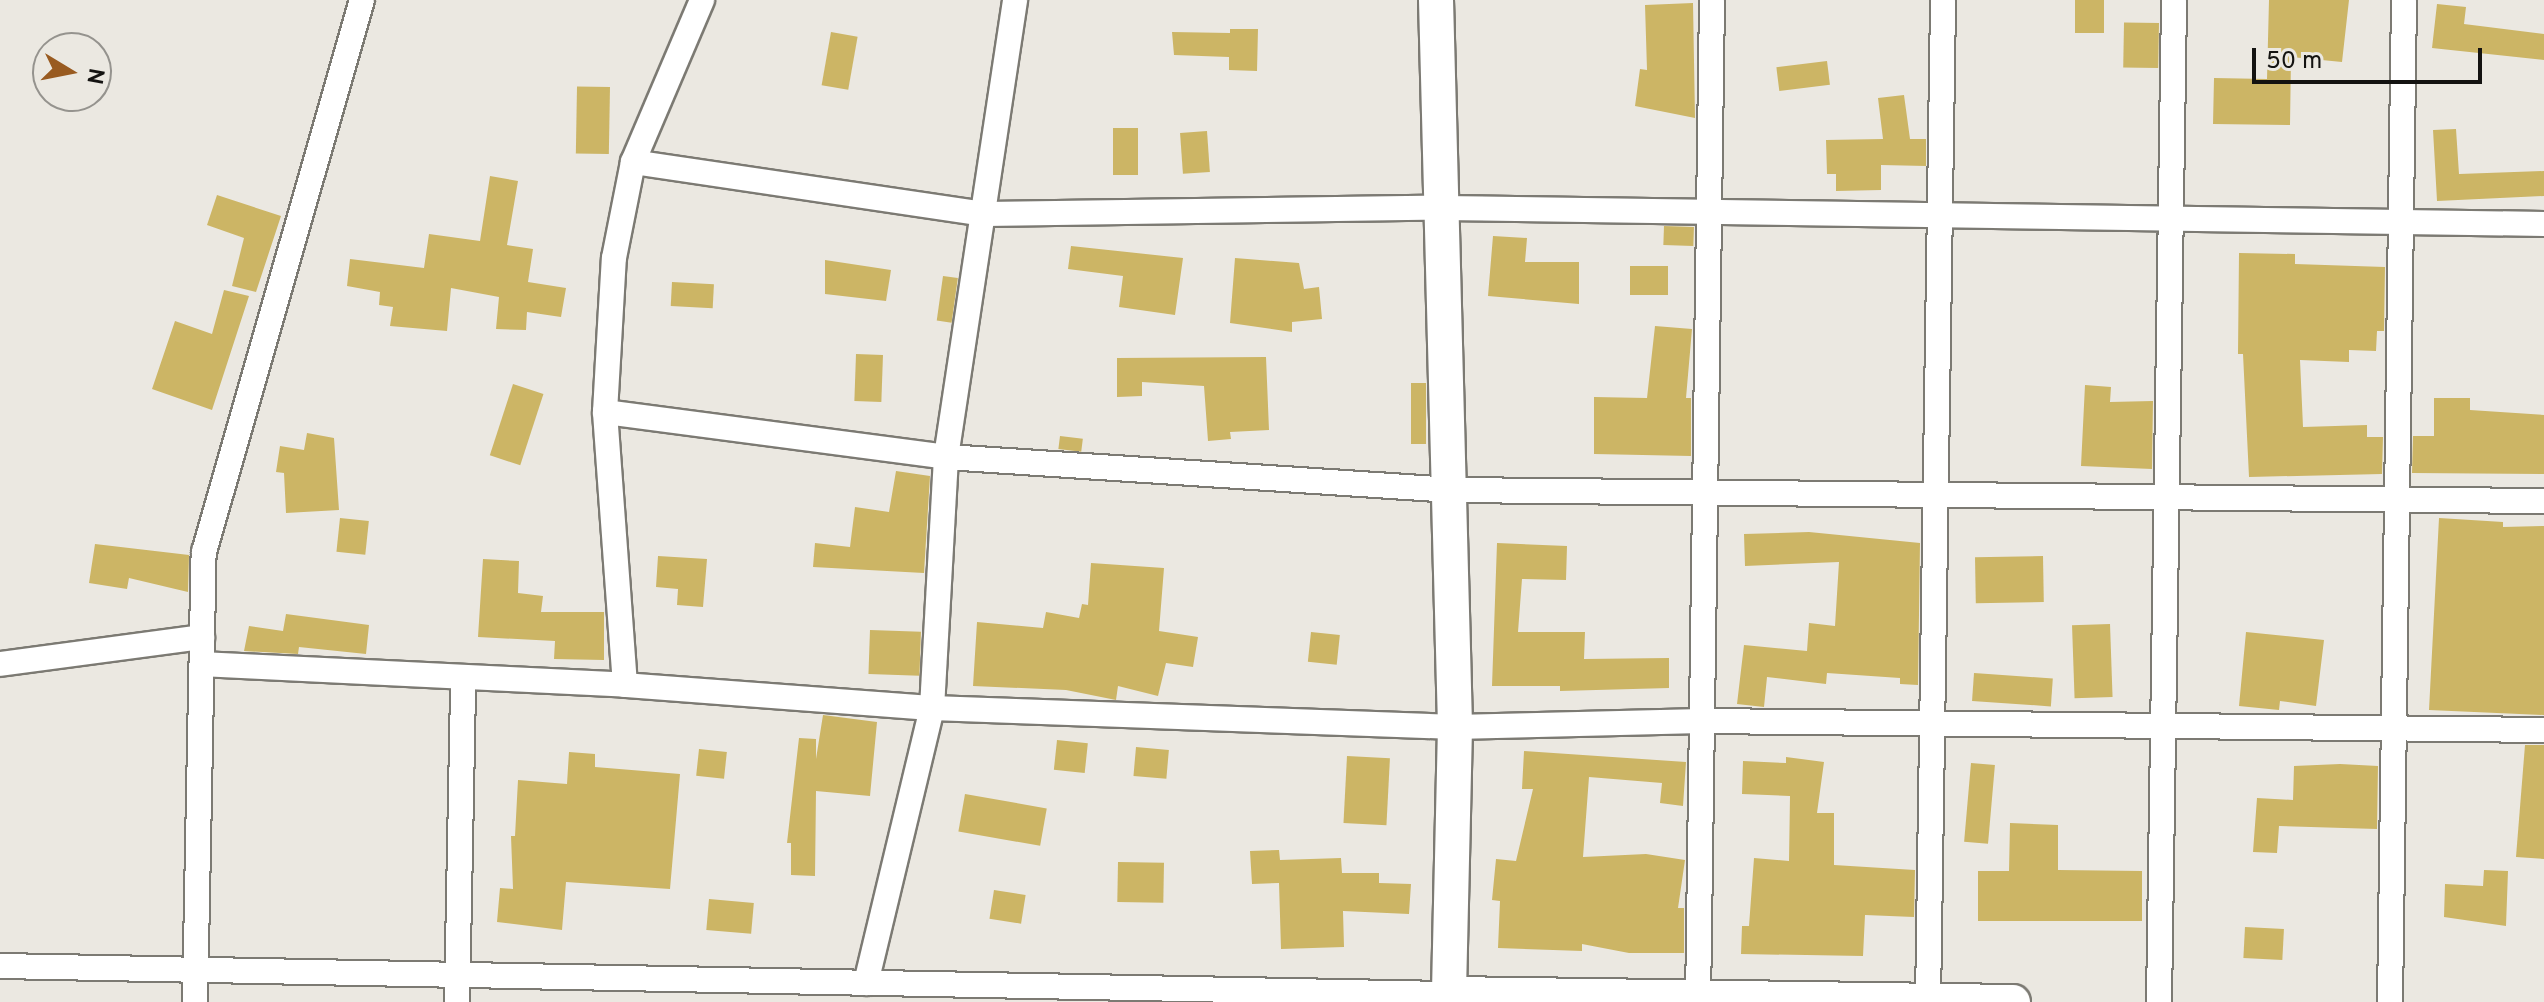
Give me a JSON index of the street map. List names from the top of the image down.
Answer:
{
  "scale_bar": "50 m",
  "north": "right"
}
